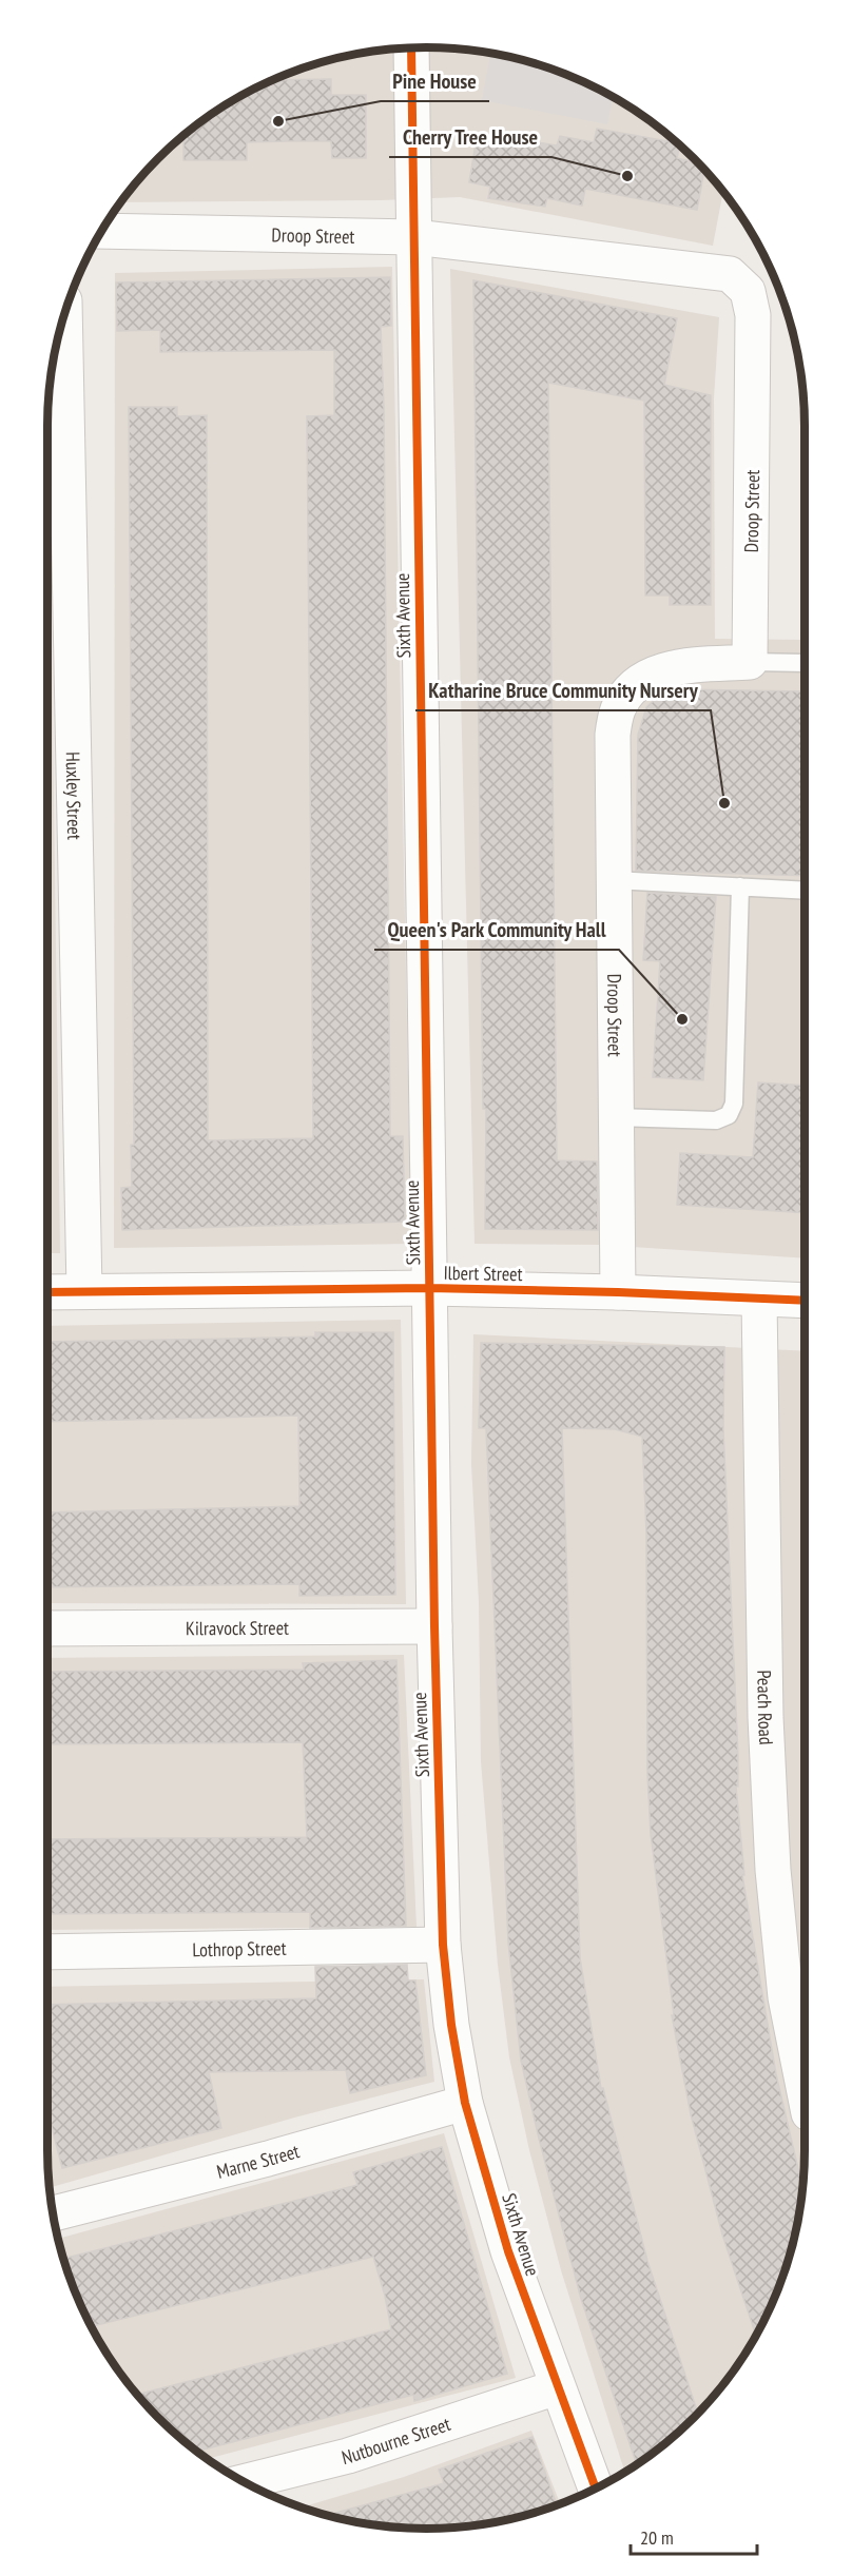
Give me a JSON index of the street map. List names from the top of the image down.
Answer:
{
  "streets": {
    "street": [
      "Droop Street",
      "Sixth Avenue",
      "Huxley Street",
      "Ilbert Street",
      "Kilravock Street",
      "Peach Road",
      "Lothrop Street",
      "Marne Street",
      "Nutbourne Street"
    ]
  },
  "crossings": [
    ["Droop Street", "Sixth Avenue"],
    ["Droop Street", "Ilbert Street"],
    ["Sixth Avenue", "Ilbert Street"],
    ["Sixth Avenue", "Kilravock Street"],
    ["Sixth Avenue", "Lothrop Street"],
    ["Sixth Avenue", "Marne Street"],
    ["Sixth Avenue", "Nutbourne Street"],
    ["Huxley Street", "Ilbert Street"],
    ["Ilbert Street", "Peach Road"]
  ],
  "places": [
    "Pine House",
    "Cherry Tree House",
    "Katharine Bruce Community Nursery",
    "Queen's Park Community Hall"
  ],
  "scale_bar": "20 m"
}
